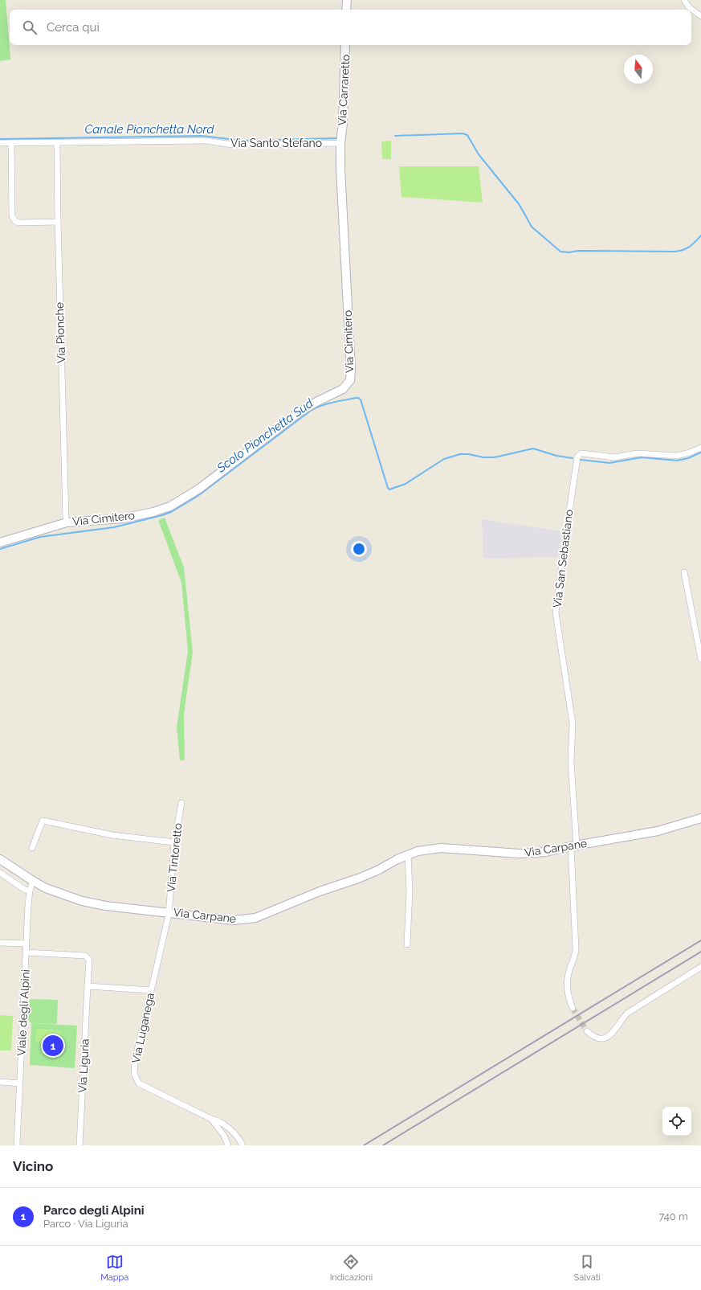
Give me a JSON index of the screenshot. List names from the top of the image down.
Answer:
{
  "streets": {
    "street": [
      "Via Carraretto",
      "Via Santo Stefano",
      "Via Pionche",
      "Via Cimitero",
      "Via San Sebastiano",
      "Via Carpane",
      "Via Tintoretto",
      "Viale degli Alpini",
      "Via Luganega",
      "Via Liguria"
    ]
  },
  "crossings": [
    ["Via Carraretto", "Via Santo Stefano"],
    ["Via Carraretto", "Via Cimitero"],
    ["Via Santo Stefano", "Via Pionche"],
    ["Via Santo Stefano", "Via Cimitero"],
    ["Via Pionche", "Via Cimitero"],
    ["Via San Sebastiano", "Via Carpane"],
    ["Via Carpane", "Via Tintoretto"],
    ["Via Carpane", "Viale degli Alpini"],
    ["Via Carpane", "Via Luganega"],
    ["Via Tintoretto", "Via Luganega"],
    ["Viale degli Alpini", "Via Liguria"]
  ],
  "water": ["Canale Pionchetta Nord", "Scolo Pionchetta Sud"],
  "north": "top",
  "page": {
    "search": "Cerca qui",
    "pins": "1",
    "heading": "Vicino",
    "list": [
      {
        "mark": "1",
        "name": "Parco degli Alpini",
        "note": "Parco · Via Liguria",
        "value": "740 m"
      }
    ],
    "nav": ["Mappa", "Indicazioni", "Salvati"]
  }
}
